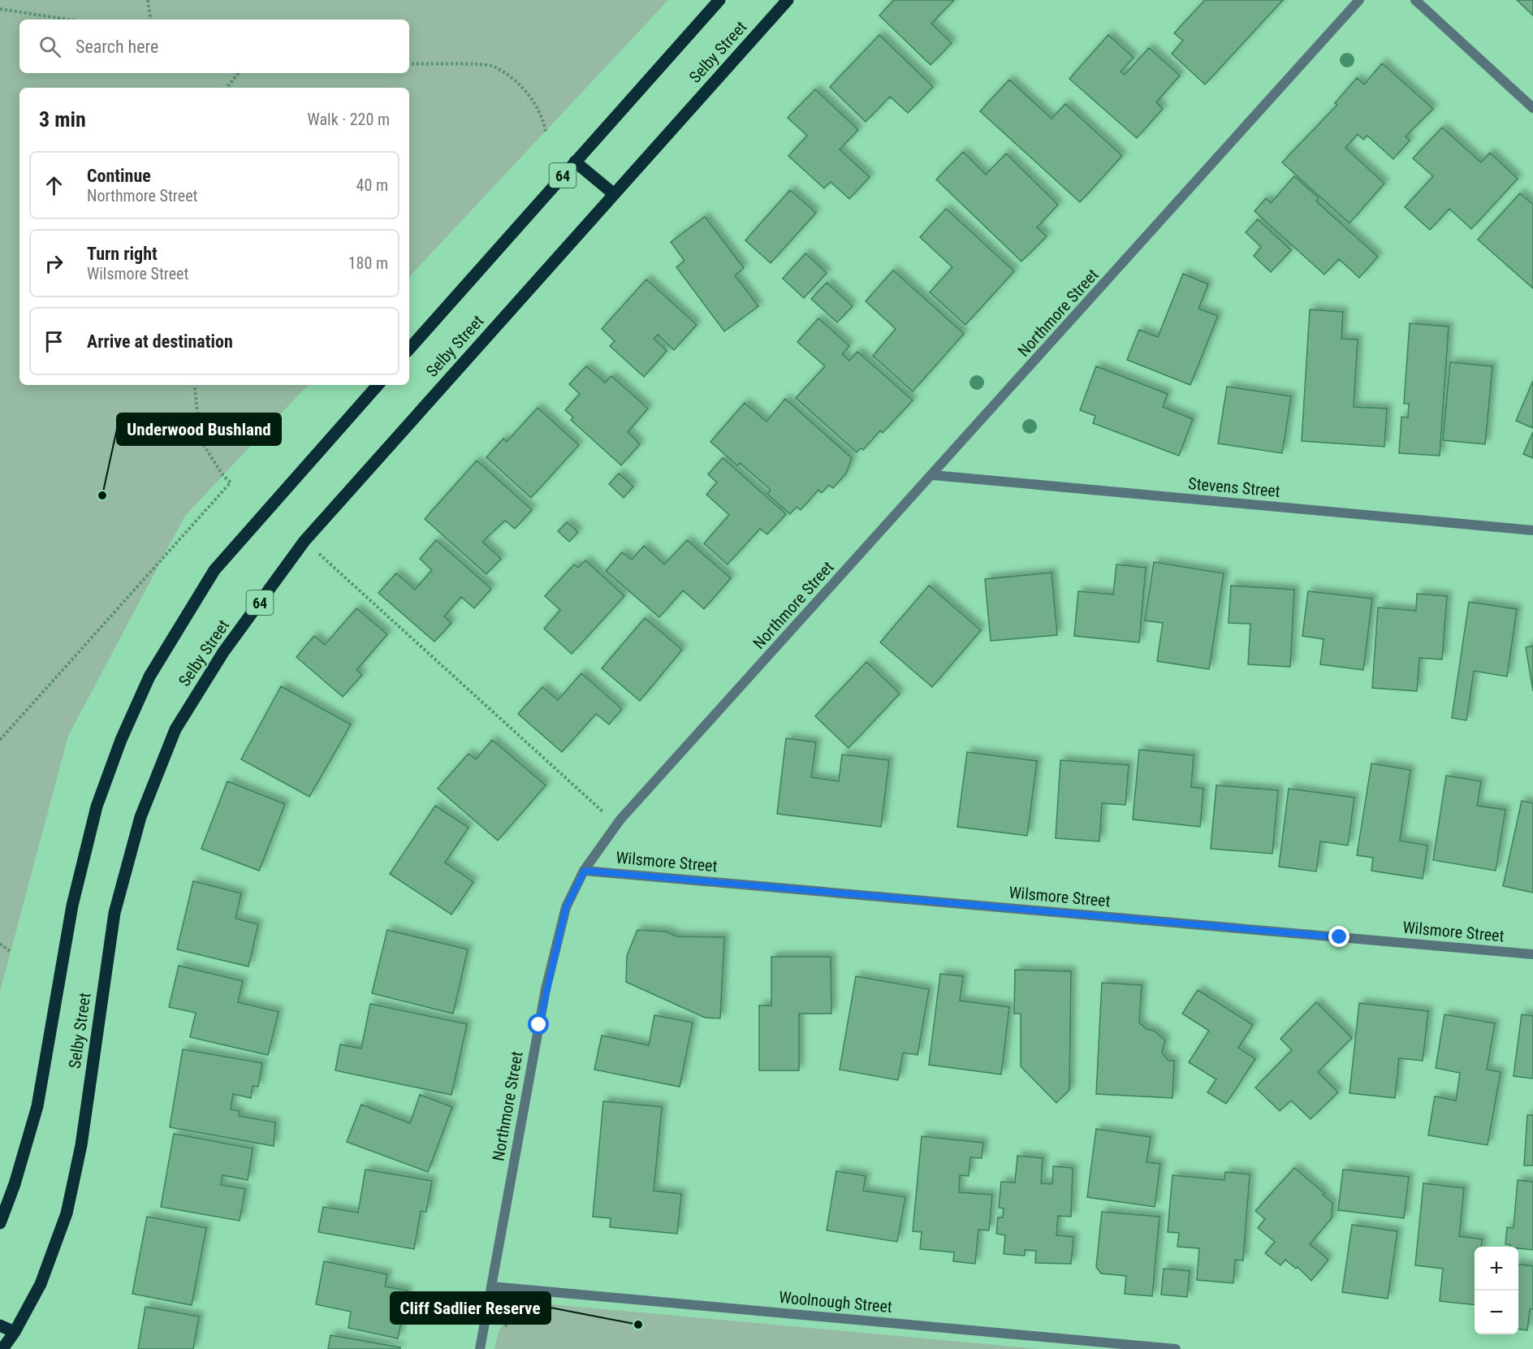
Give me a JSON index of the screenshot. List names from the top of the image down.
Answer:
{
  "streets": {
    "main road": ["Selby Street", "64"],
    "street": [
      "Northmore Street",
      "Stevens Street",
      "Wilsmore Street",
      "Woolnough Street"
    ]
  },
  "crossings": [
    ["Northmore Street", "Stevens Street"],
    ["Northmore Street", "Wilsmore Street"],
    ["Northmore Street", "Woolnough Street"]
  ],
  "places": ["Underwood Bushland", "Cliff Sadlier Reserve"],
  "page": {
    "search": "Search here",
    "heading": ["3 min", "Walk · 220 m"],
    "list": [
      ["Continue", "Northmore Street", "40 m"],
      ["Turn right", "Wilsmore Street", "180 m"],
      "Arrive at destination"
    ],
    "map_buttons": ["+", "−"]
  }
}
